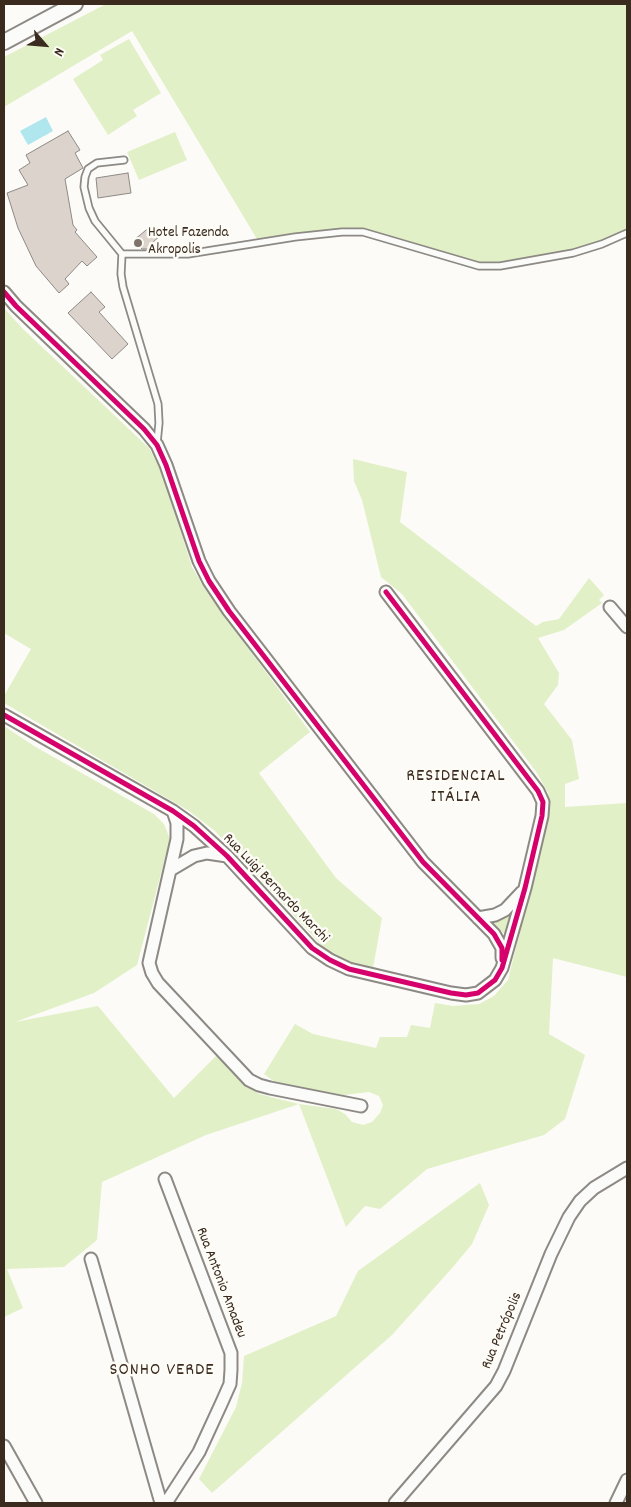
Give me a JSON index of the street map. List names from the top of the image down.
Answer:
{
  "streets": {
    "street": ["Rua Luigi Bernardo Marchi", "Rua Antonio Amadeu", "Rua Petrópolis"]
  },
  "districts": ["RESIDENCIAL ITÁLIA", "SONHO VERDE"],
  "places": ["Hotel Fazenda Akropolis"],
  "north": "bottom right"
}
